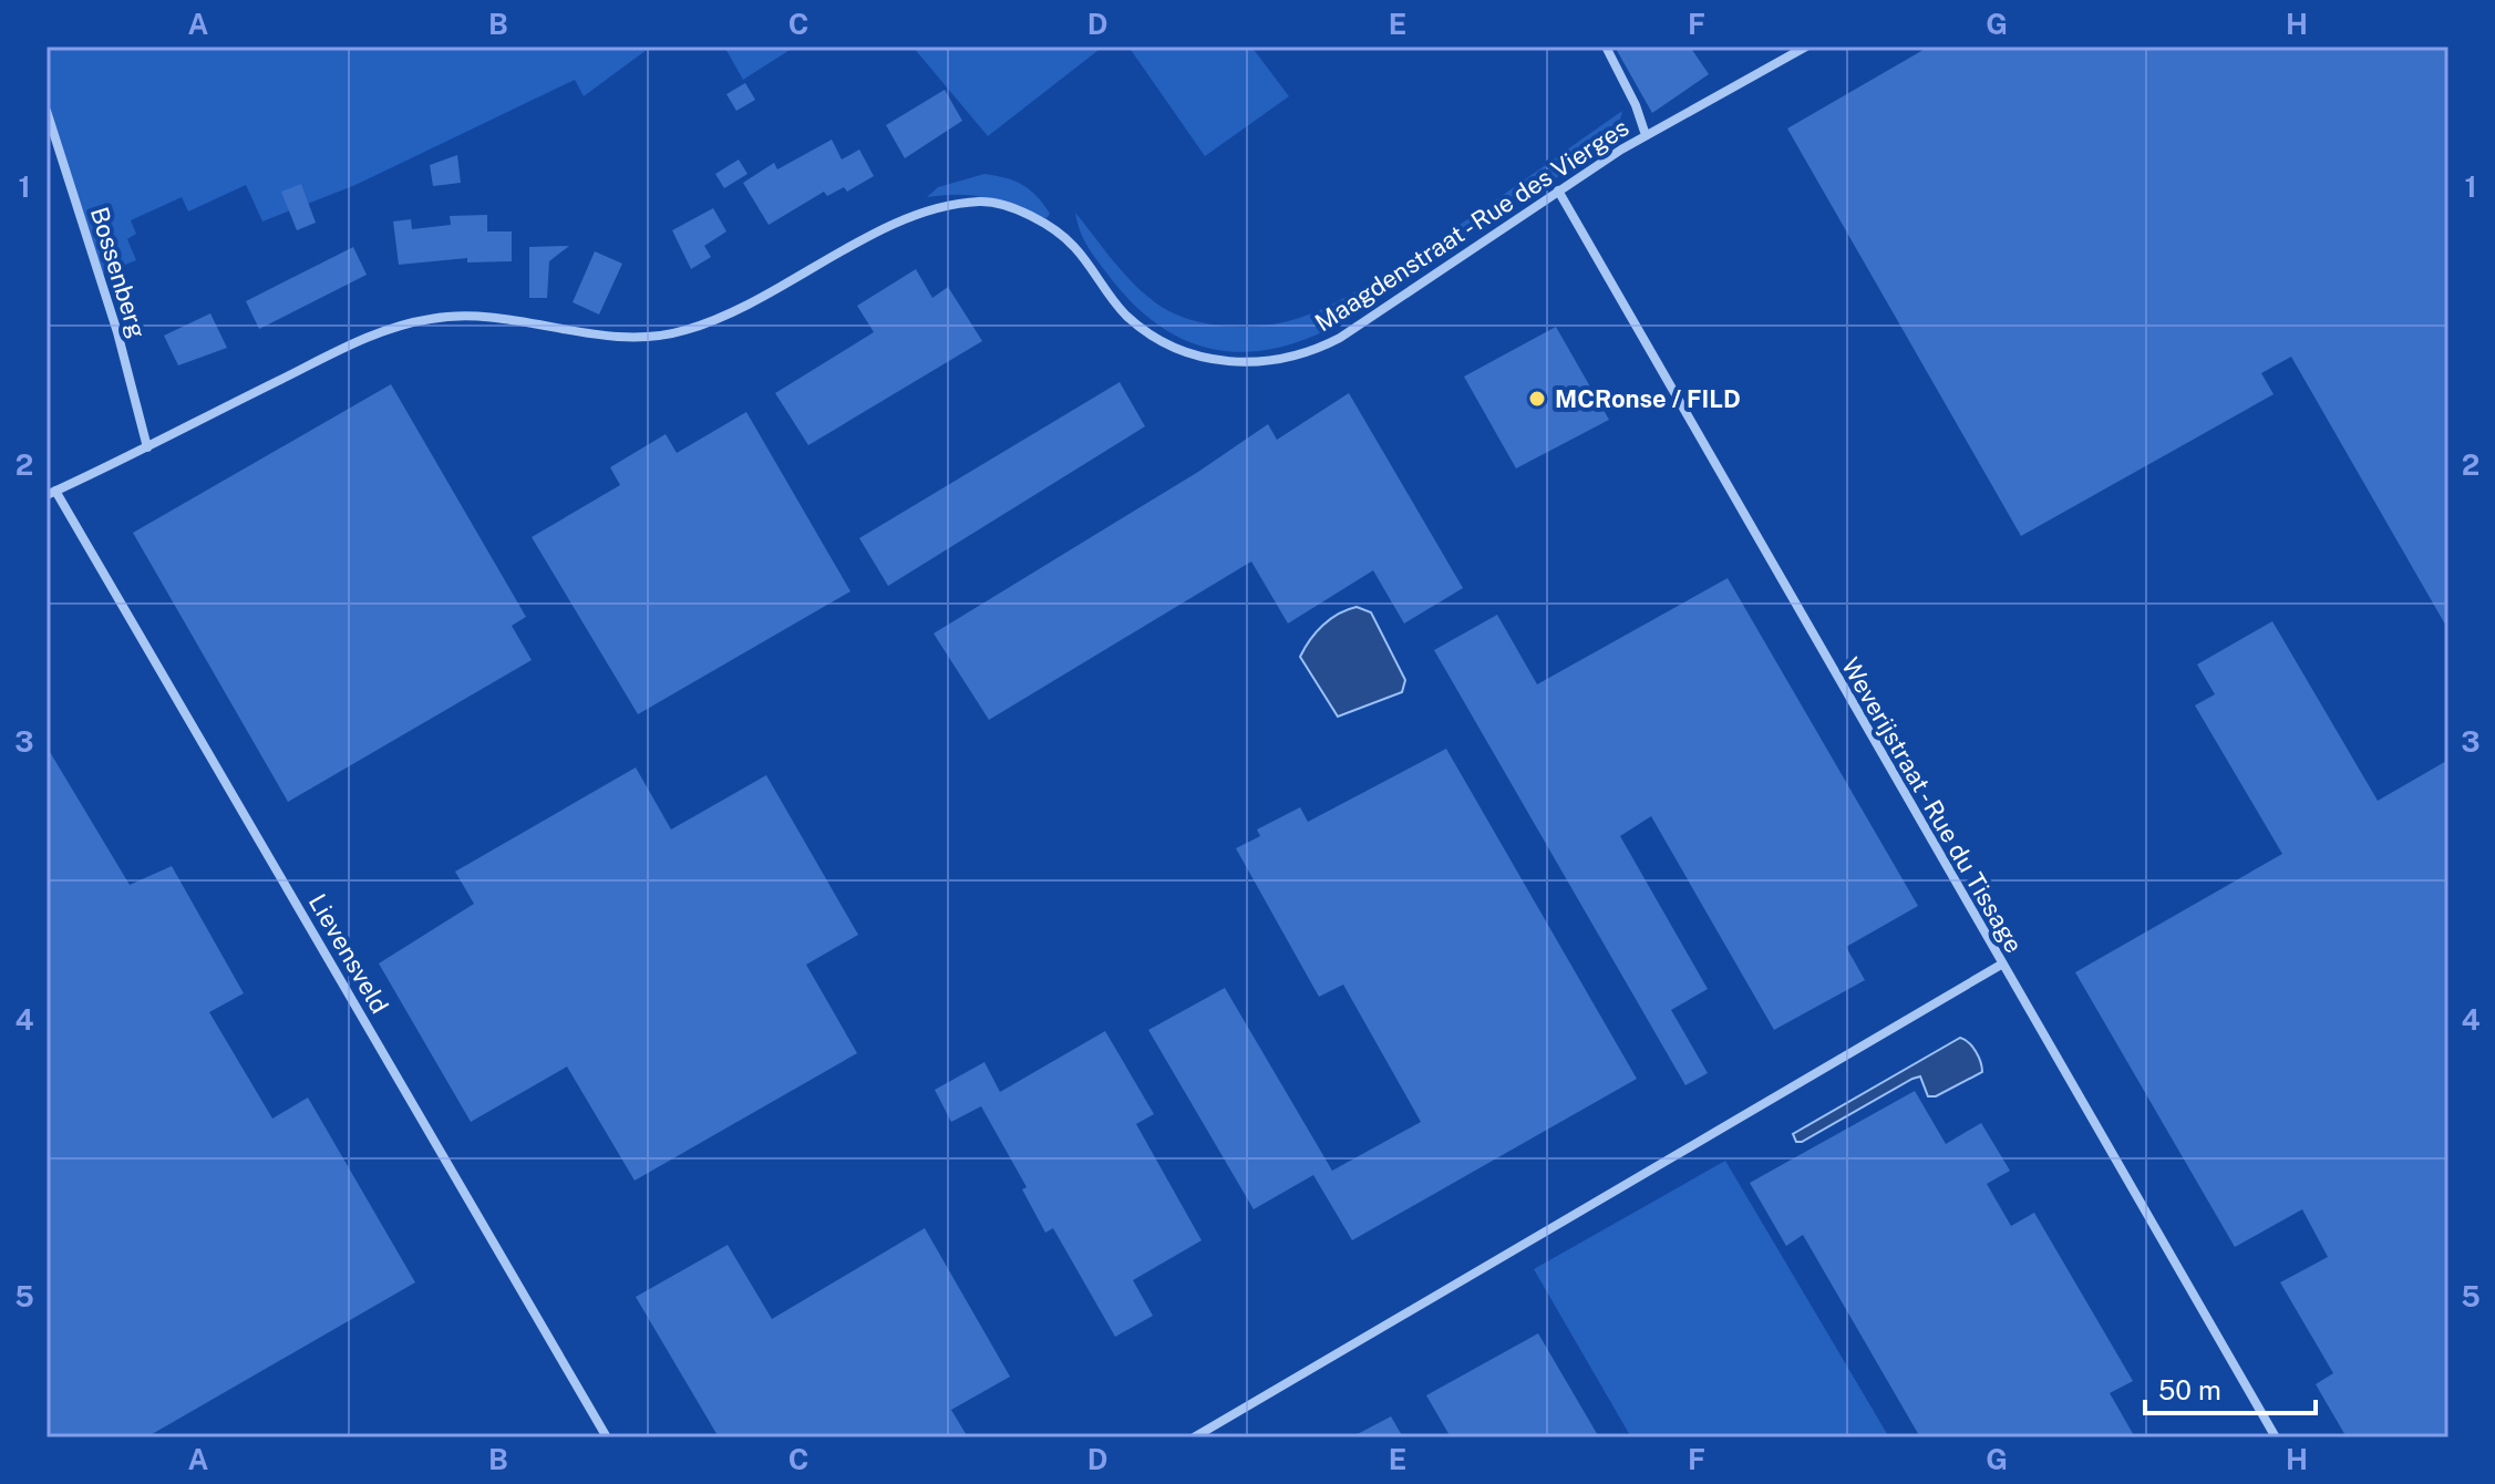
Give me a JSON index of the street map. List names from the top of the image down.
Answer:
{
  "streets": {
    "street": [
      "Maagdenstraat - Rue des Vierges",
      "Bossenberg",
      "Weverijstraat - Rue du Tissage",
      "Lievensveld"
    ]
  },
  "crossings": [
    ["Maagdenstraat - Rue des Vierges", "Bossenberg"],
    ["Maagdenstraat - Rue des Vierges", "Weverijstraat - Rue du Tissage"],
    ["Maagdenstraat - Rue des Vierges", "Lievensveld"]
  ],
  "places": ["MCRonse / FILD"],
  "scale_bar": "50 m",
  "grid": {
    "columns": [
      "A",
      "B",
      "C",
      "D",
      "E",
      "F",
      "G",
      "H"
    ],
    "rows": [
      "1",
      "2",
      "3",
      "4",
      "5"
    ]
  }
}
